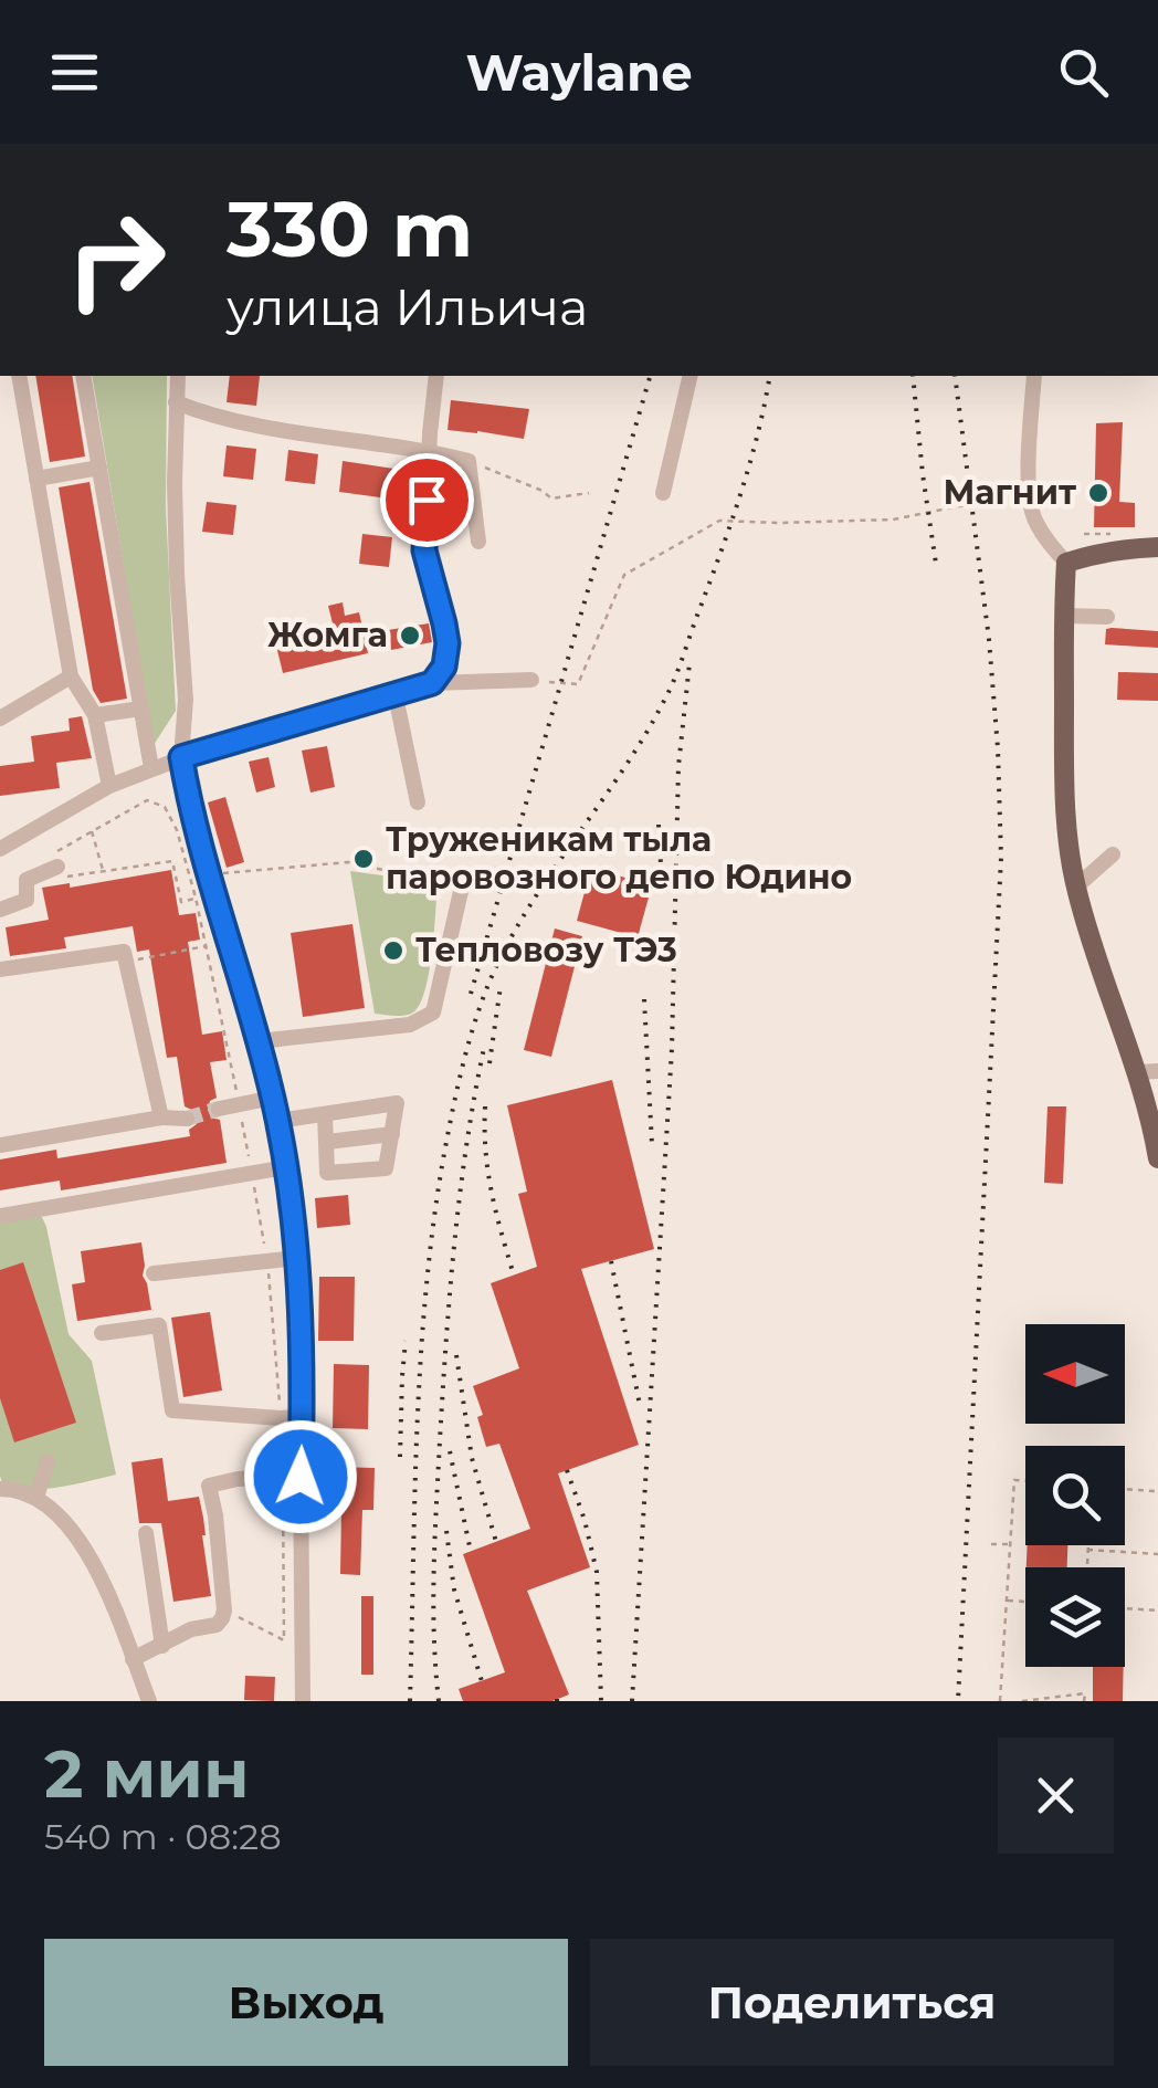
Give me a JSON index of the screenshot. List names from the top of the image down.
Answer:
{
  "places": [
    "Магнит",
    "Жомга",
    "Труженикам тыла паровозного депо Юдино",
    "Тепловозу ТЭ3"
  ],
  "north": "left",
  "page": {
    "header": "Waylane",
    "turn": ["330 m", "улица Ильича"],
    "heading": ["2 мин", "540 m · 08:28"],
    "buttons": ["Выход", "Поделиться"]
  }
}
